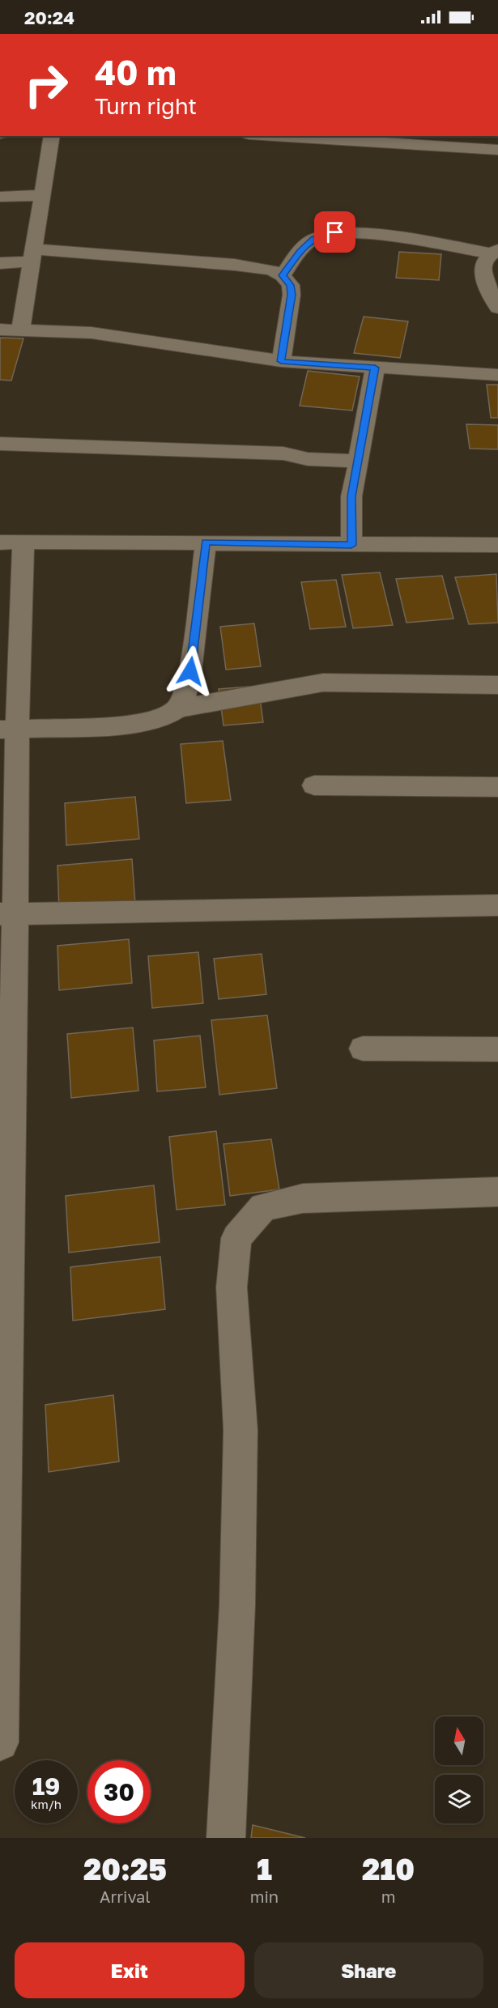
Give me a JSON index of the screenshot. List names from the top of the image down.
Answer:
{
  "north": "top",
  "page": {
    "status": "20:24",
    "turn": ["40 m", "Turn right"],
    "speed": "19 km/h",
    "limit": "30",
    "eta": [
      "20:25",
      "Arrival",
      "1",
      "min",
      "210",
      "m"
    ],
    "buttons": ["Exit", "Share"]
  }
}
